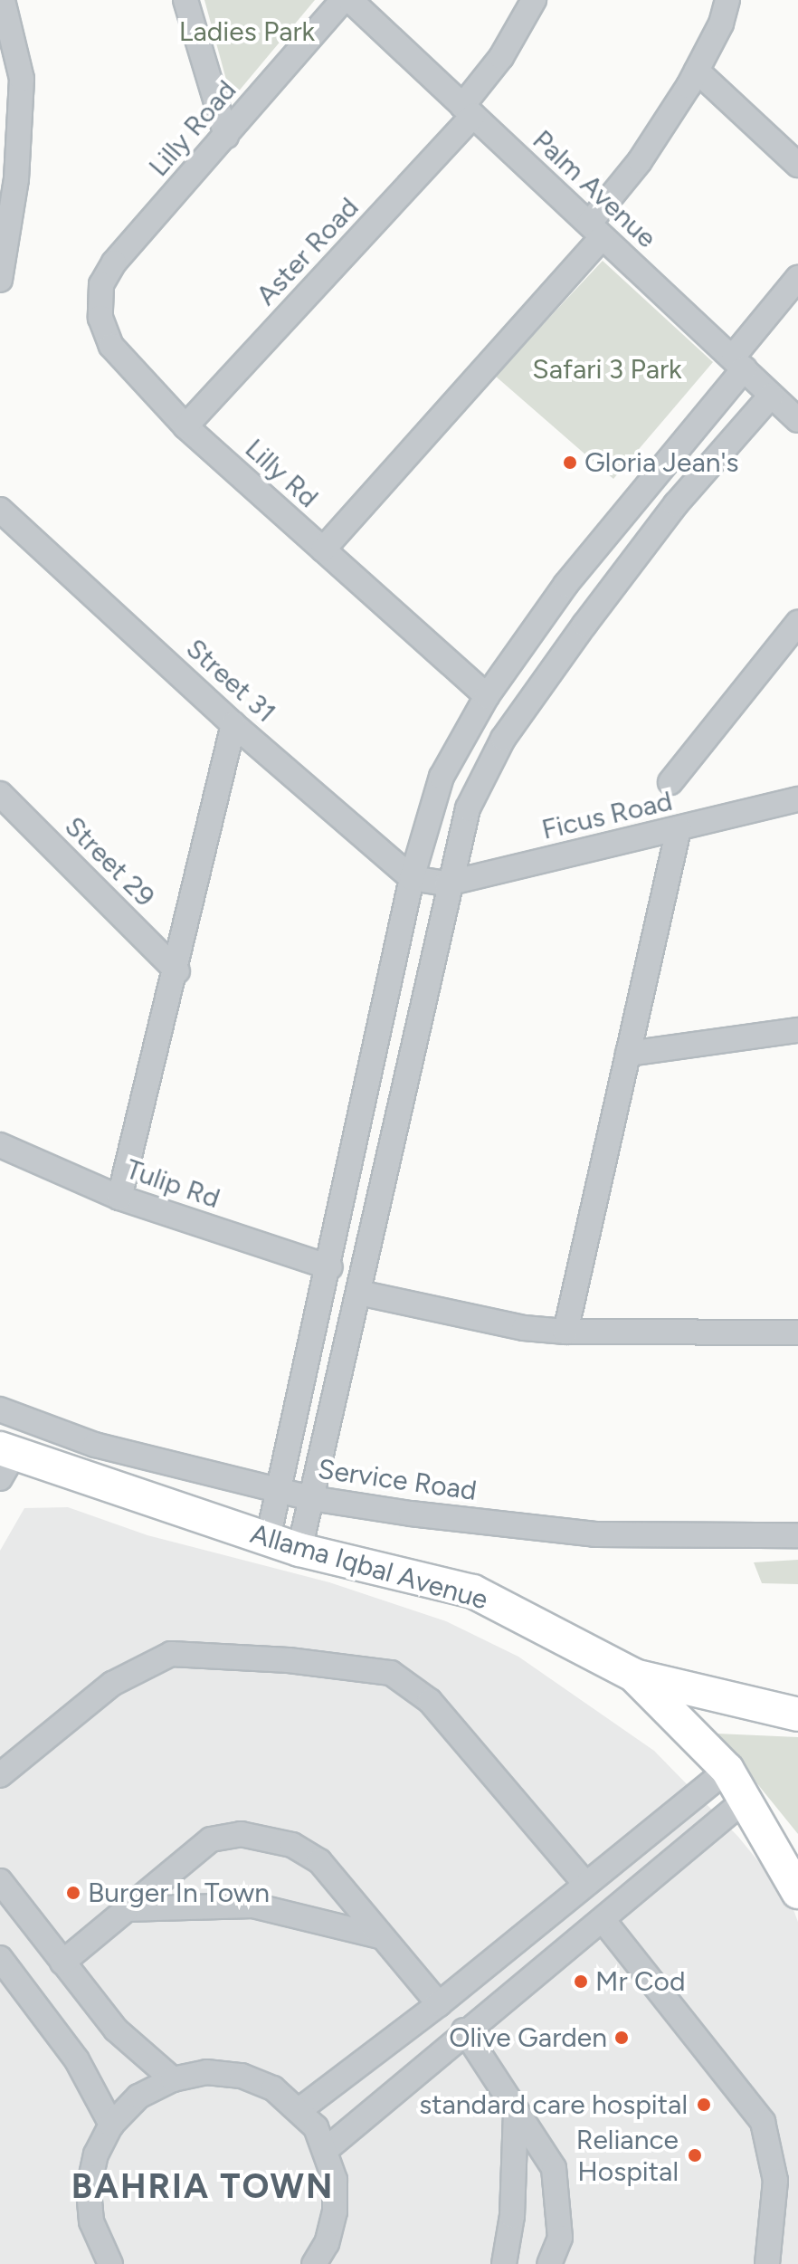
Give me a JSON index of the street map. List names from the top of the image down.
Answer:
{
  "streets": {
    "main road": ["Allama Iqbal Avenue"],
    "street": [
      "Lilly Road",
      "Palm Avenue",
      "Aster Road",
      "Lilly Rd",
      "Street 31",
      "Ficus Road",
      "Street 29",
      "Tulip Rd",
      "Service Road"
    ]
  },
  "crossings": [
    ["Lilly Road", "Lilly Rd"],
    ["Palm Avenue", "Aster Road"],
    ["Aster Road", "Lilly Rd"],
    ["Street 31", "Ficus Road"]
  ],
  "districts": ["BAHRIA TOWN"],
  "parks": ["Ladies Park", "Safari 3 Park"],
  "places": [
    "Gloria Jean's",
    "Burger In Town",
    "Mr Cod",
    "Olive Garden",
    "standard care hospital",
    "Reliance Hospital"
  ]
}
